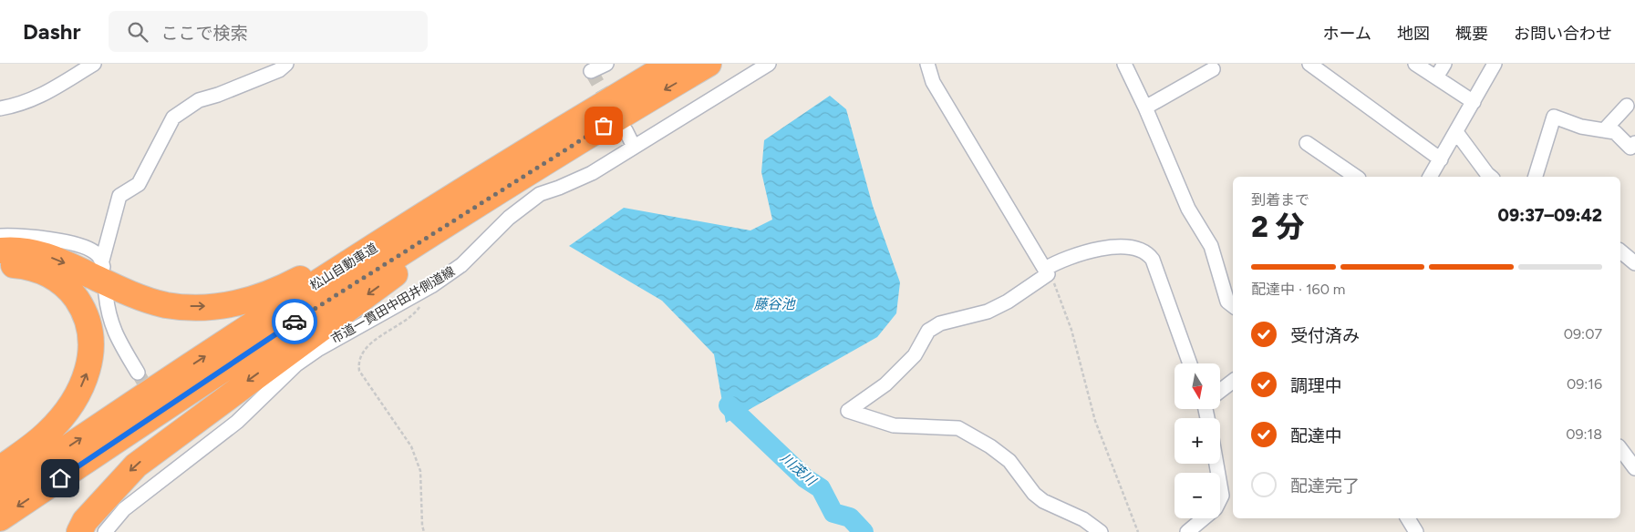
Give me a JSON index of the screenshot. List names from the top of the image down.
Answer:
{
  "streets": {
    "highway": ["松山自動車道"],
    "street": ["市道一貫田中田井側道線"]
  },
  "water": ["藤谷池", "川茂川"],
  "north": "bottom",
  "page": {
    "header": "Dashr",
    "search": "ここで検索",
    "nav": [
      "ホーム",
      "地図",
      "概要",
      "お問い合わせ"
    ],
    "heading": ["2 分", "到着まで", "09:37–09:42"],
    "bar": "配達中 · 160 m",
    "list": [
      ["受付済み", "09:07"],
      ["調理中", "09:16"],
      ["配達中", "09:18"],
      "配達完了"
    ],
    "map_buttons": ["+", "−"]
  }
}
